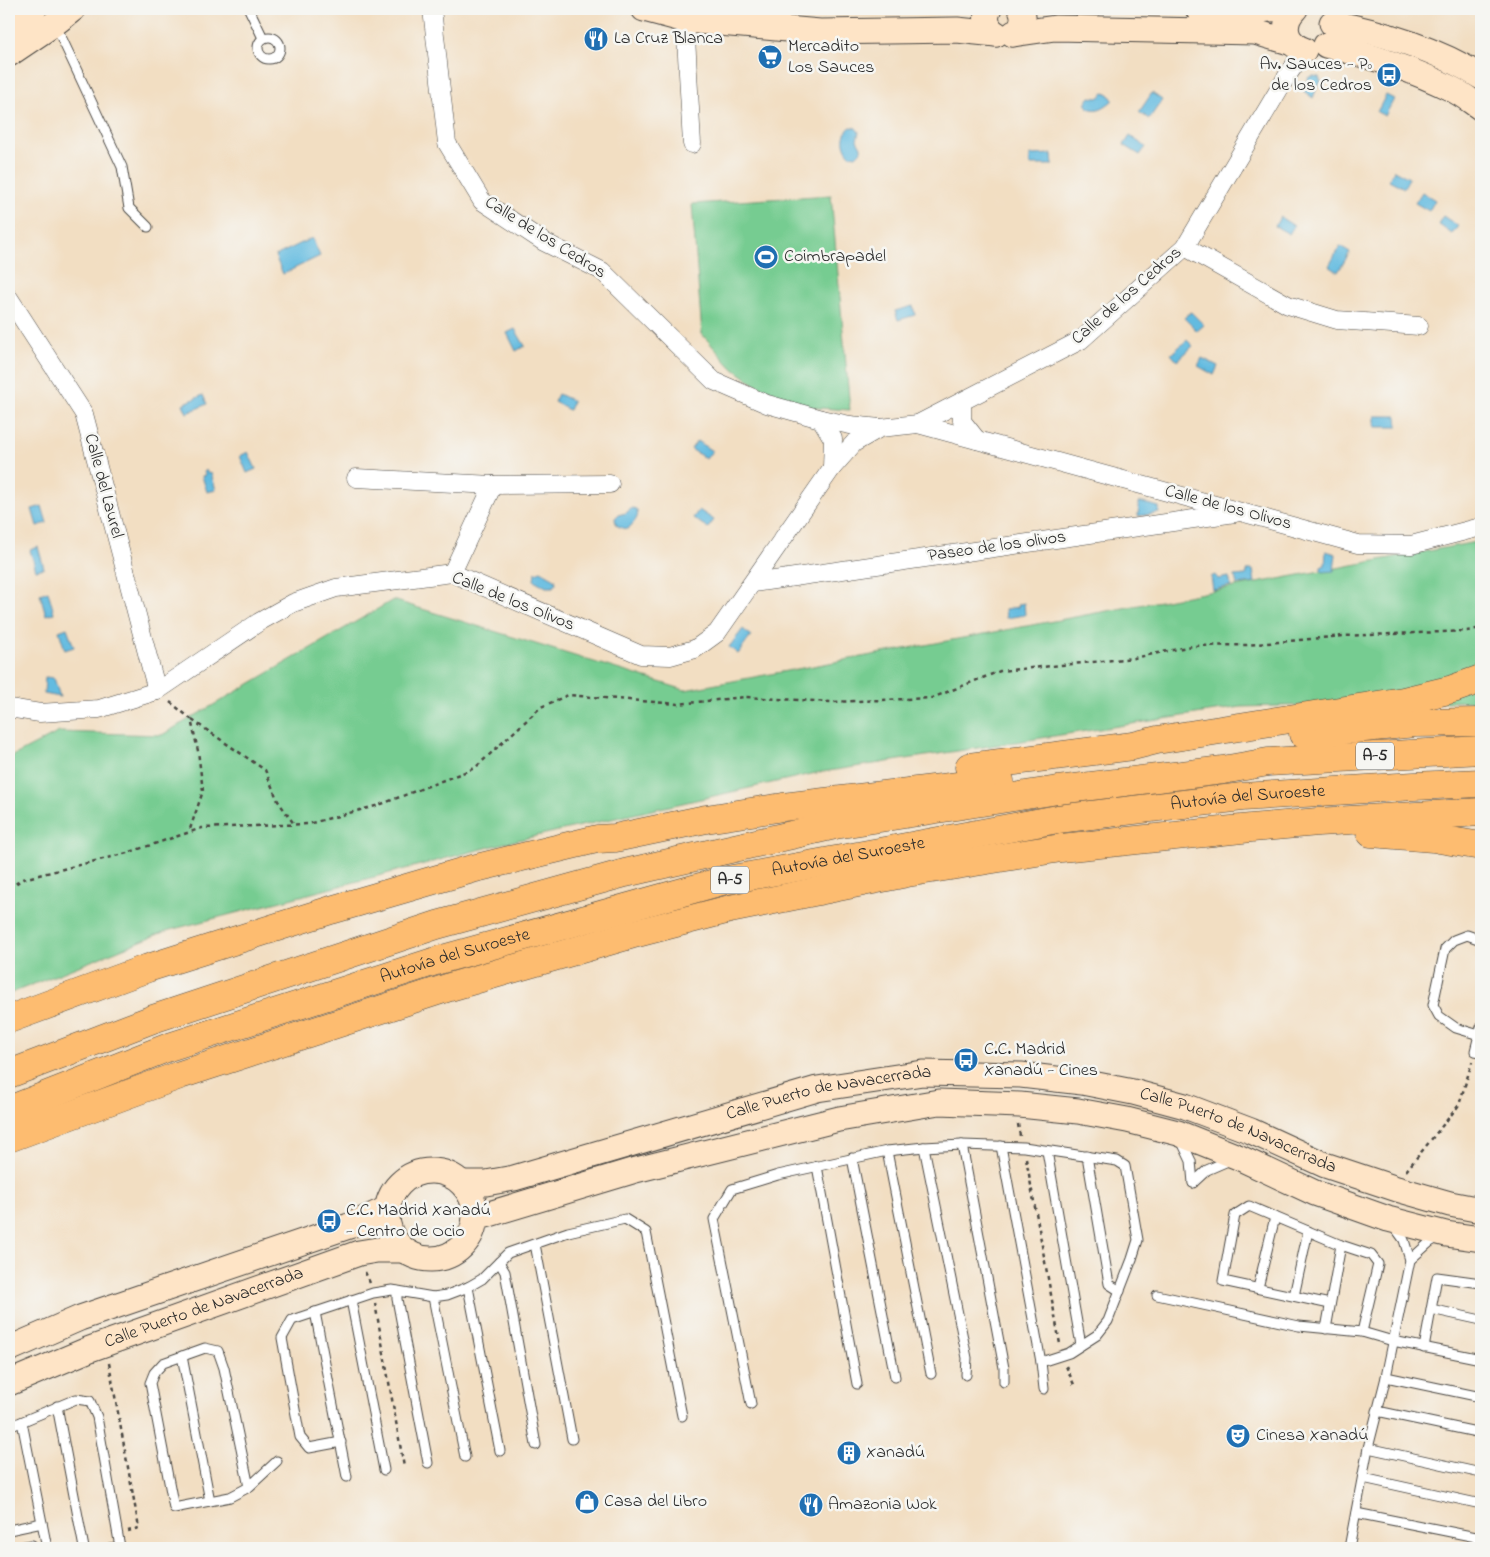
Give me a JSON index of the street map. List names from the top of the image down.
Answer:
{
  "streets": {
    "highway": ["A-5", "Autovía del Suroeste"],
    "street": [
      "Calle de los Cedros",
      "Calle del Laurel",
      "Calle de los Olivos",
      "Paseo de los olivos",
      "Calle Puerto de Navacerrada"
    ]
  },
  "crossings": [
    ["Calle de los Cedros", "Calle de los Olivos"],
    ["Calle del Laurel", "Calle de los Olivos"],
    ["Calle de los Olivos", "Paseo de los olivos"]
  ],
  "places": {
    "restaurant": ["La Cruz Blanca", "Amazonia Wok"],
    "supermarket": ["Mercadito Los Sauces"],
    "bus stop": ["Av. Sauces - Pº de los Cedros", "C.C. Madrid Xanadú - Cines", "C.C. Madrid Xanadú - Centro de Ocio"],
    "sports": ["Coimbrapadel"],
    "theatre": ["Cinesa Xanadú"],
    "building": ["Xanadú"],
    "shop": ["Casa del Libro"]
  }
}
